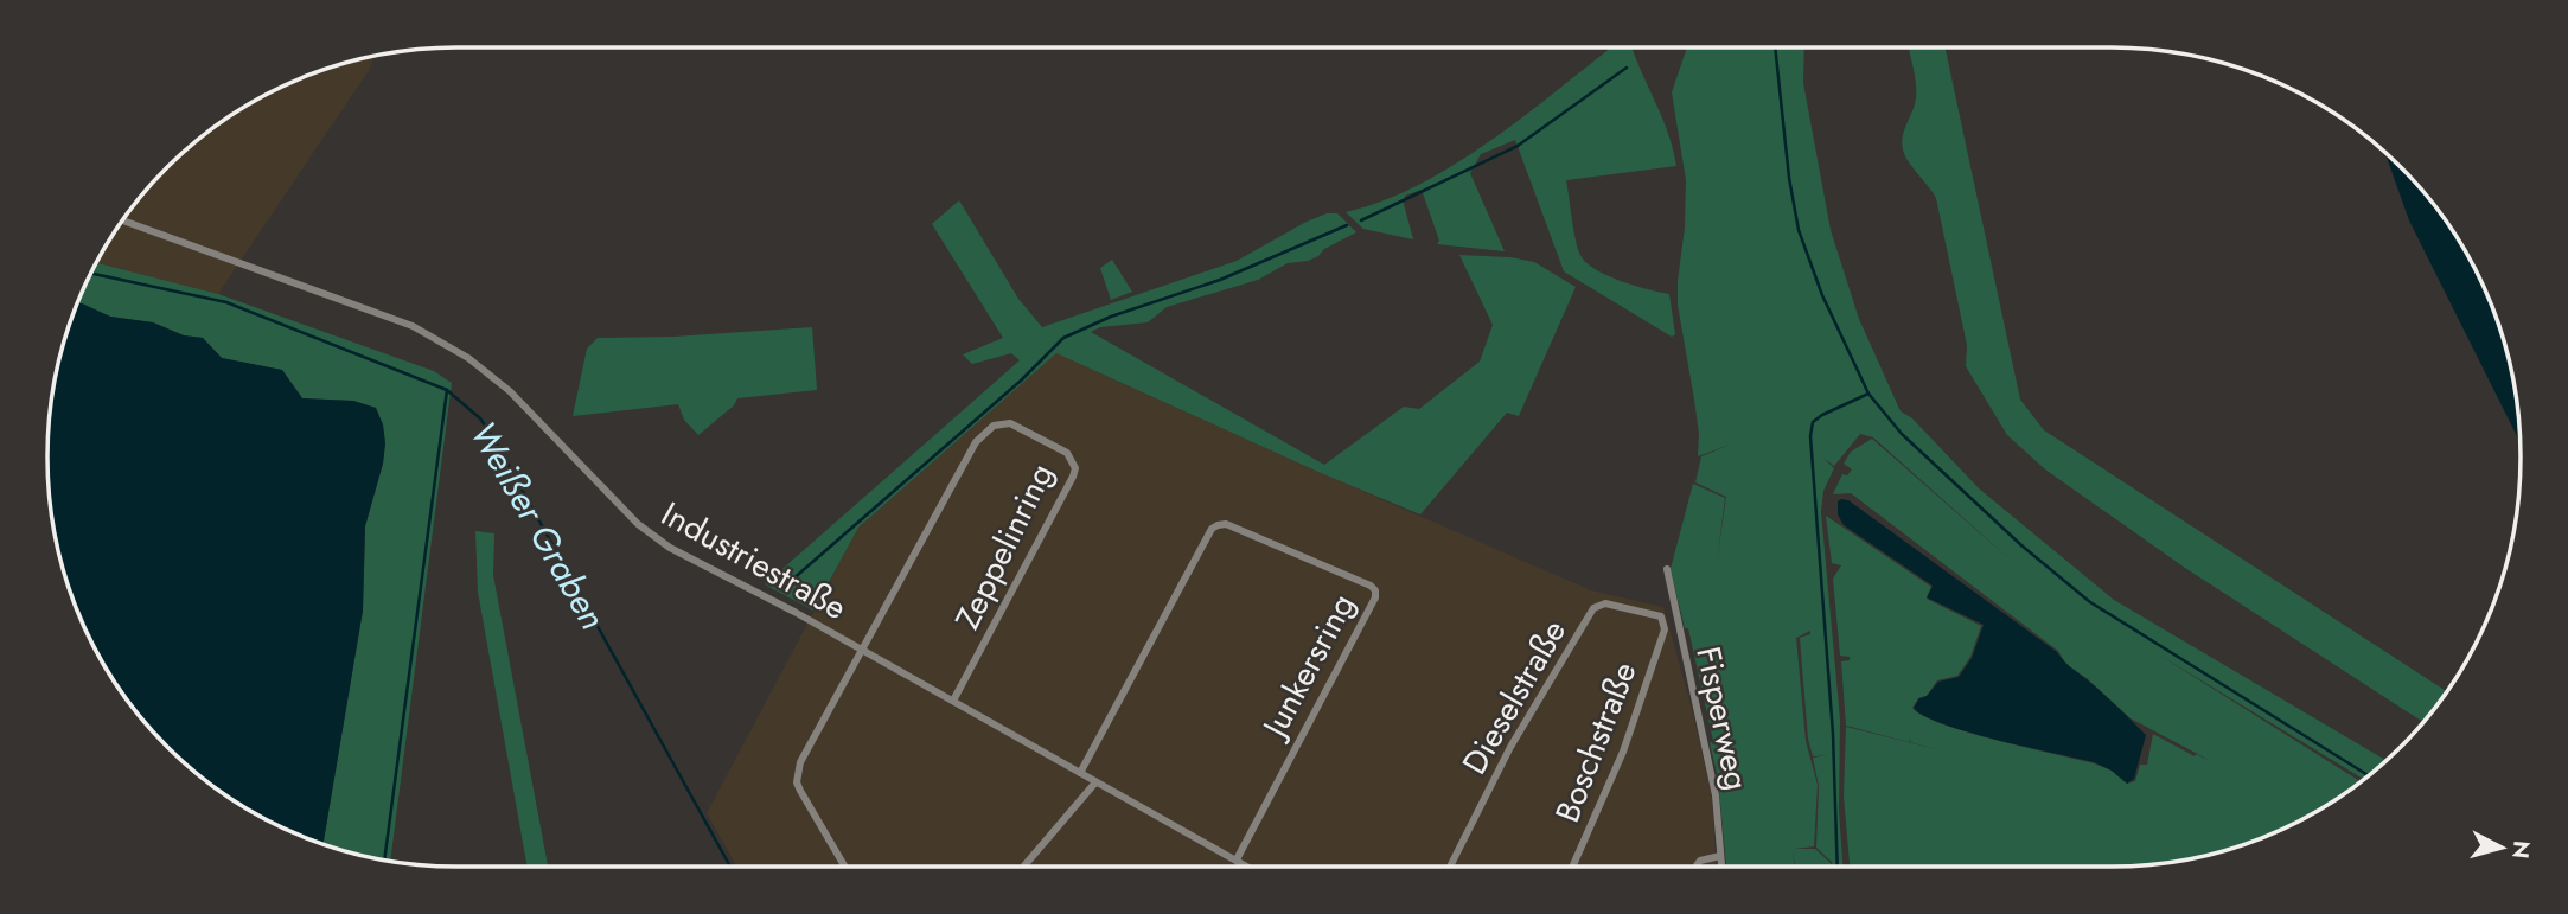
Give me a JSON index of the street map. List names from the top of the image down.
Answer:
{
  "streets": {
    "street": [
      "Zeppelinring",
      "Industriestraße",
      "Junkersring",
      "Dieselstraße",
      "Fisperweg",
      "Boschstraße"
    ]
  },
  "crossings": [
    ["Zeppelinring", "Industriestraße"],
    ["Industriestraße", "Junkersring"],
    ["Dieselstraße", "Boschstraße"]
  ],
  "water": ["Weißer Graben"],
  "north": "right"
}
